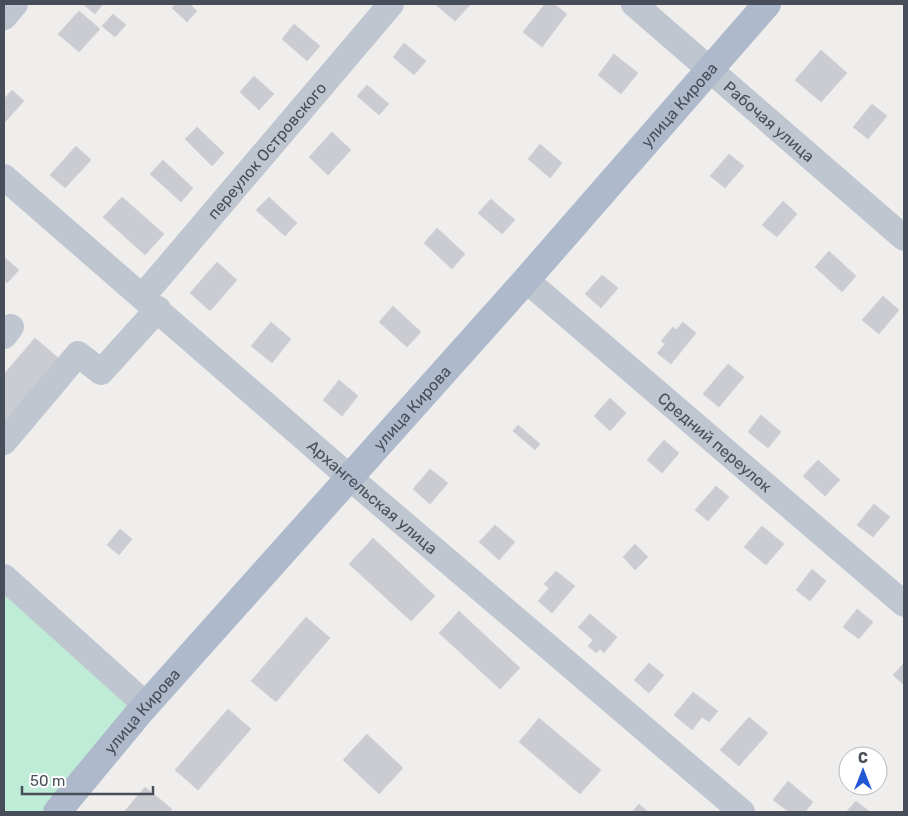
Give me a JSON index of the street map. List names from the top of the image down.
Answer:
{
  "streets": {
    "main road": ["улица Кирова"],
    "street": [
      "Рабочая улица",
      "переулок Островского",
      "Средний переулок",
      "Архангельская улица"
    ]
  },
  "crossings": [
    ["улица Кирова", "Рабочая улица"],
    ["улица Кирова", "Средний переулок"],
    ["улица Кирова", "Архангельская улица"],
    ["переулок Островского", "Архангельская улица"]
  ],
  "scale_bar": "50 m",
  "north": "top"
}
